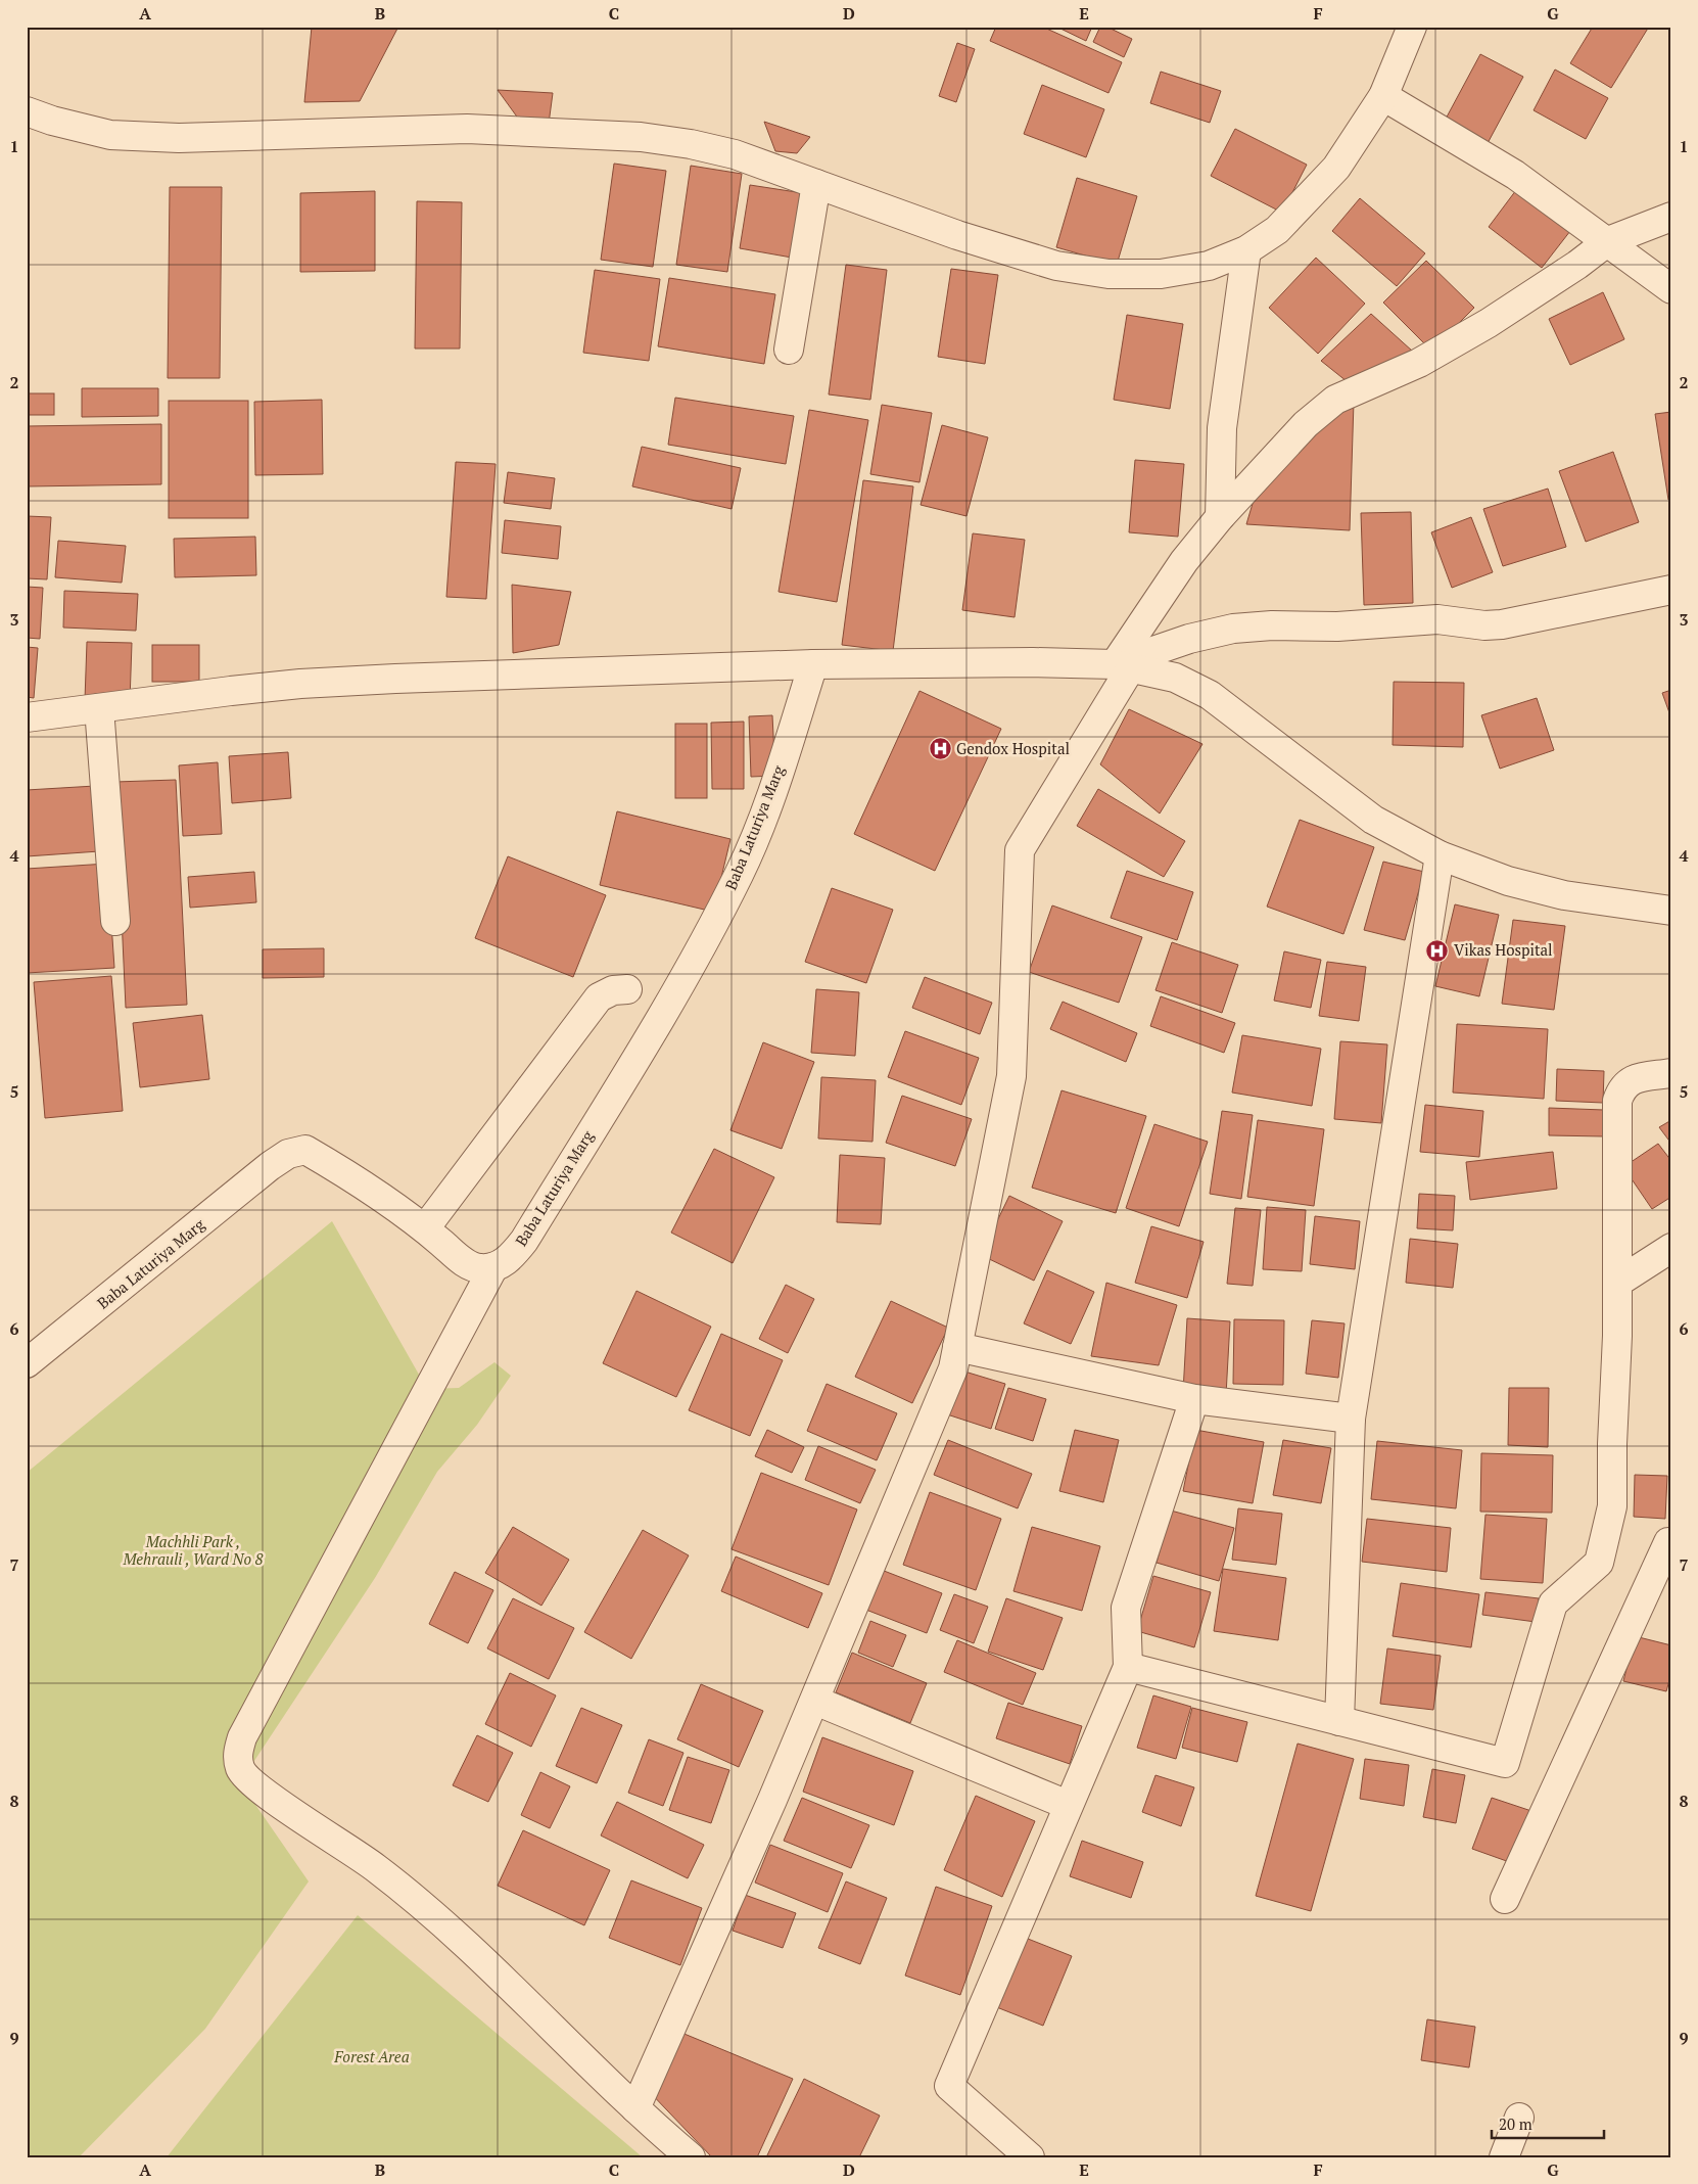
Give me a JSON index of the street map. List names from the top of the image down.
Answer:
{
  "streets": {
    "street": ["Baba Laturiya Marg"]
  },
  "parks": ["Machhli Park , Mehrauli , Ward No 8", "Forest Area"],
  "places": {
    "hospital": ["Gendox Hospital", "Vikas Hospital"]
  },
  "scale_bar": "20 m",
  "grid": {
    "columns": [
      "A",
      "B",
      "C",
      "D",
      "E",
      "F",
      "G"
    ],
    "rows": [
      "1",
      "2",
      "3",
      "4",
      "5",
      "6",
      "7",
      "8",
      "9"
    ]
  }
}
